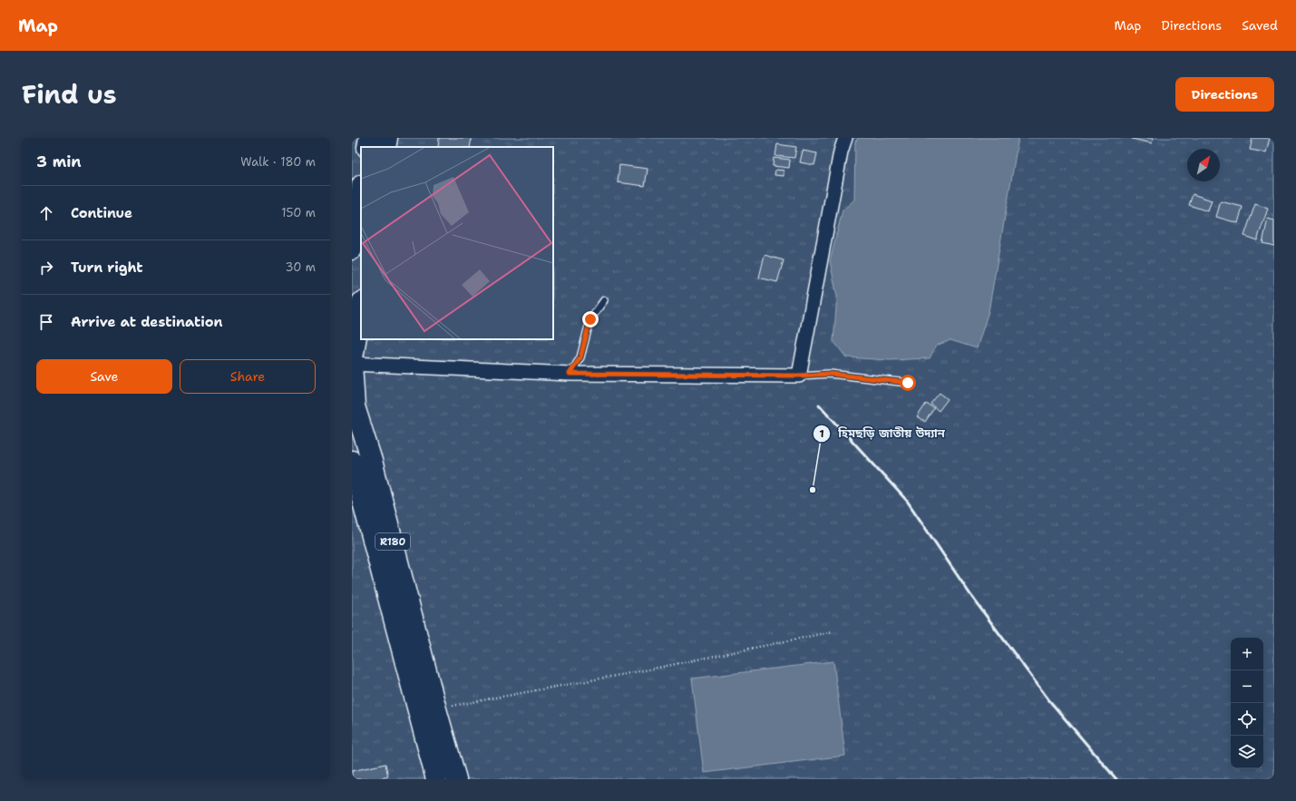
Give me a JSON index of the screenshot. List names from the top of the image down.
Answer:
{
  "streets": {
    "main road": ["R180"]
  },
  "places": ["হিমছড়ি জাতীয় উদ্যান"],
  "north": "top right",
  "page": {
    "header": "Map",
    "nav": ["Map", "Directions", "Saved"],
    "title": "Find us",
    "buttons": [
      "Directions",
      ["Save", "Share"]
    ],
    "heading": ["3 min", "Walk · 180 m"],
    "list": [
      ["Continue", "150 m"],
      ["Turn right", "30 m"],
      "Arrive at destination"
    ],
    "map_buttons": ["+", "−"]
  }
}
